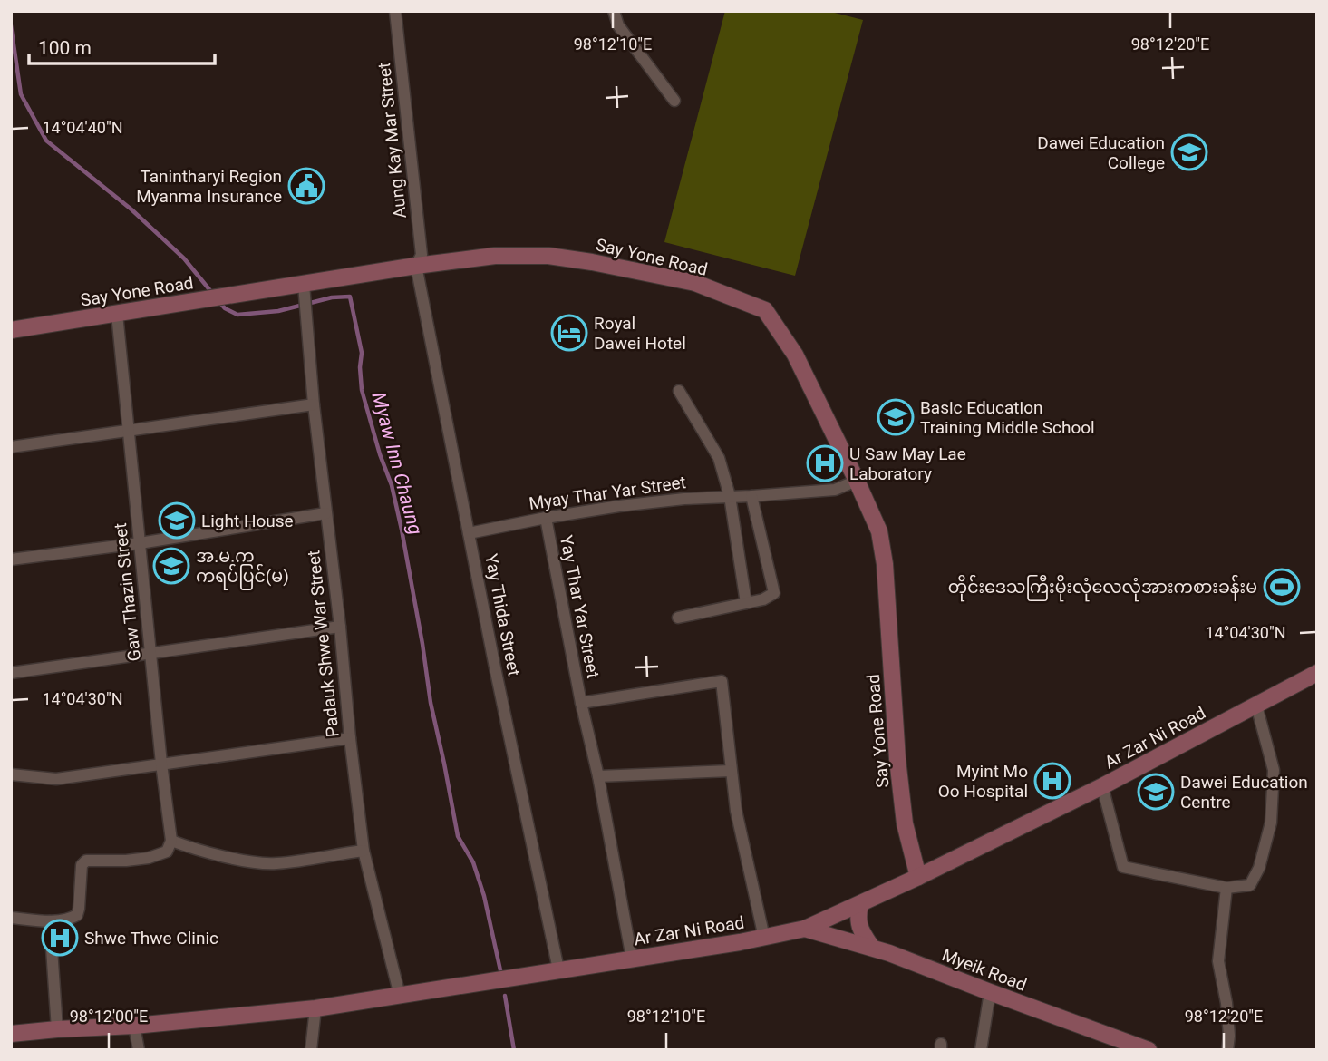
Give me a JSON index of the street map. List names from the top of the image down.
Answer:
{
  "streets": {
    "main road": ["Say Yone Road", "Ar Zar Ni Road", "Myeik Road"],
    "street": [
      "Aung Kay Mar Street",
      "Myay Thar Yar Street",
      "Gaw Thazin Street",
      "Yay Thar Yar Street",
      "Yay Thida Street",
      "Padauk Shwe War Street"
    ]
  },
  "crossings": [
    ["Aung Kay Mar Street", "Say Yone Road"],
    ["Aung Kay Mar Street", "Yay Thida Street"],
    ["Say Yone Road", "Myay Thar Yar Street"],
    ["Say Yone Road", "Gaw Thazin Street"],
    ["Say Yone Road", "Yay Thida Street"],
    ["Say Yone Road", "Padauk Shwe War Street"],
    ["Say Yone Road", "Ar Zar Ni Road"],
    ["Myay Thar Yar Street", "Yay Thar Yar Street"],
    ["Myay Thar Yar Street", "Yay Thida Street"],
    ["Yay Thar Yar Street", "Ar Zar Ni Road"],
    ["Yay Thida Street", "Ar Zar Ni Road"],
    ["Padauk Shwe War Street", "Ar Zar Ni Road"],
    ["Ar Zar Ni Road", "Myeik Road"]
  ],
  "water": ["Myaw Inn Chaung"],
  "places": {
    "school or university": [
      "Dawei Education College",
      "Basic Education Training Middle School",
      "Light House",
      "အ.မ.က ကရပ်ပြင်(မ)",
      "Dawei Education Centre"
    ],
    "public building": ["Tanintharyi Region Myanma Insurance"],
    "hotel": ["Royal Dawei Hotel"],
    "hospital": ["U Saw May Lae Laboratory", "Myint Mo Oo Hospital", "Shwe Thwe Clinic"],
    "sports": ["တိုင်းဒေသကြီးမိုးလုံလေလုံအားကစားခန်းမ"]
  },
  "scale_bar": "100 m",
  "coordinates": [
    "98°12'10\"E",
    "98°12'20\"E",
    "14°04'40\"N",
    "14°04'30\"N",
    "98°12'00\"E"
  ]
}
